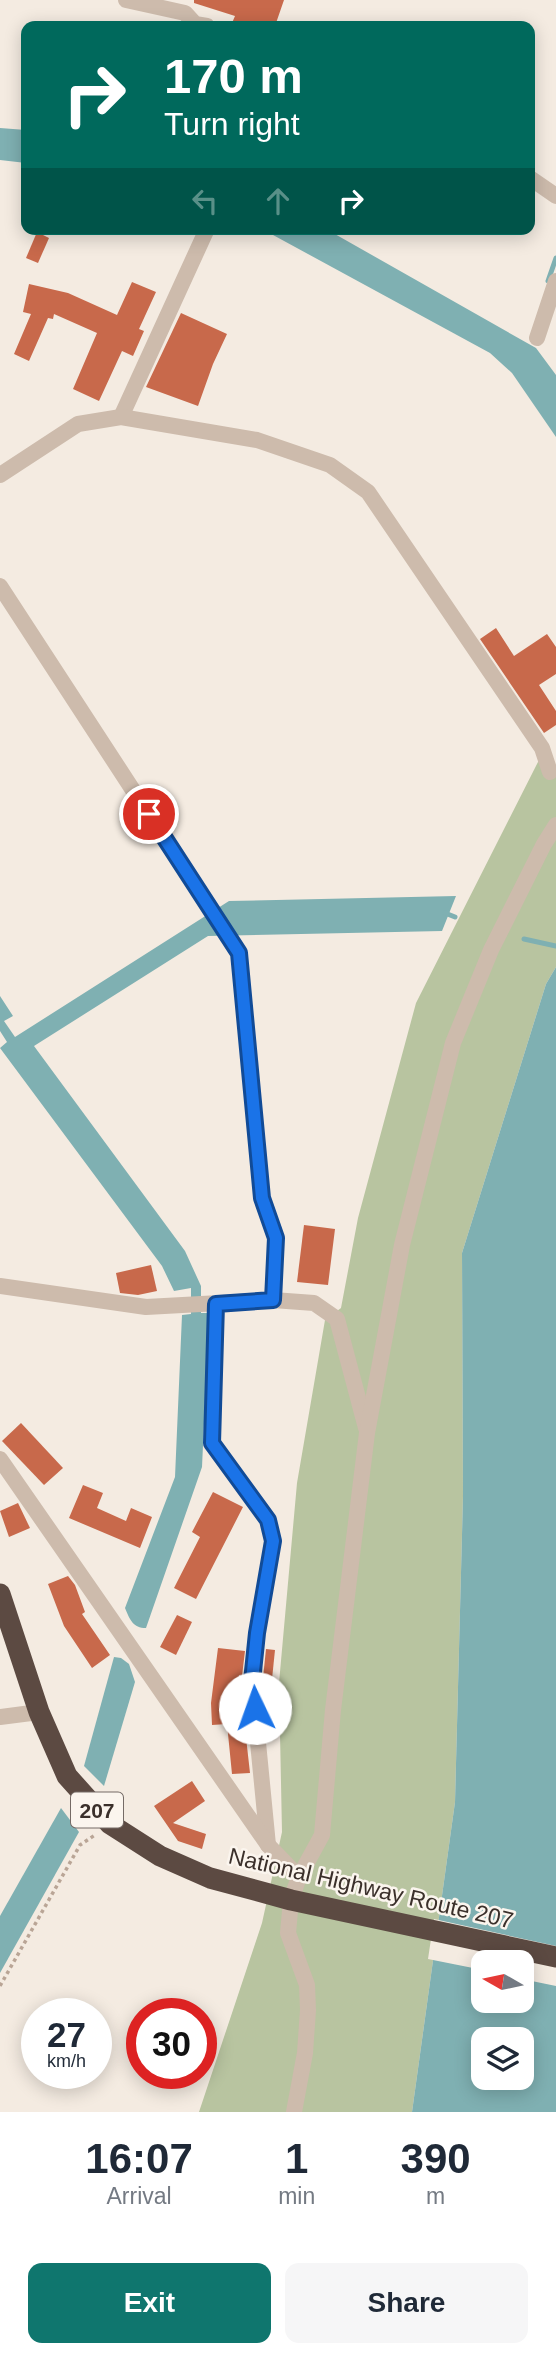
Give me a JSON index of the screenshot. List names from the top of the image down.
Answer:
{
  "streets": {
    "highway": ["207", "National Highway Route 207"]
  },
  "north": "left",
  "page": {
    "turn": ["170 m", "Turn right"],
    "speed": "27 km/h",
    "limit": "30",
    "eta": [
      "16:07",
      "Arrival",
      "1",
      "min",
      "390",
      "m"
    ],
    "buttons": ["Exit", "Share"]
  }
}
